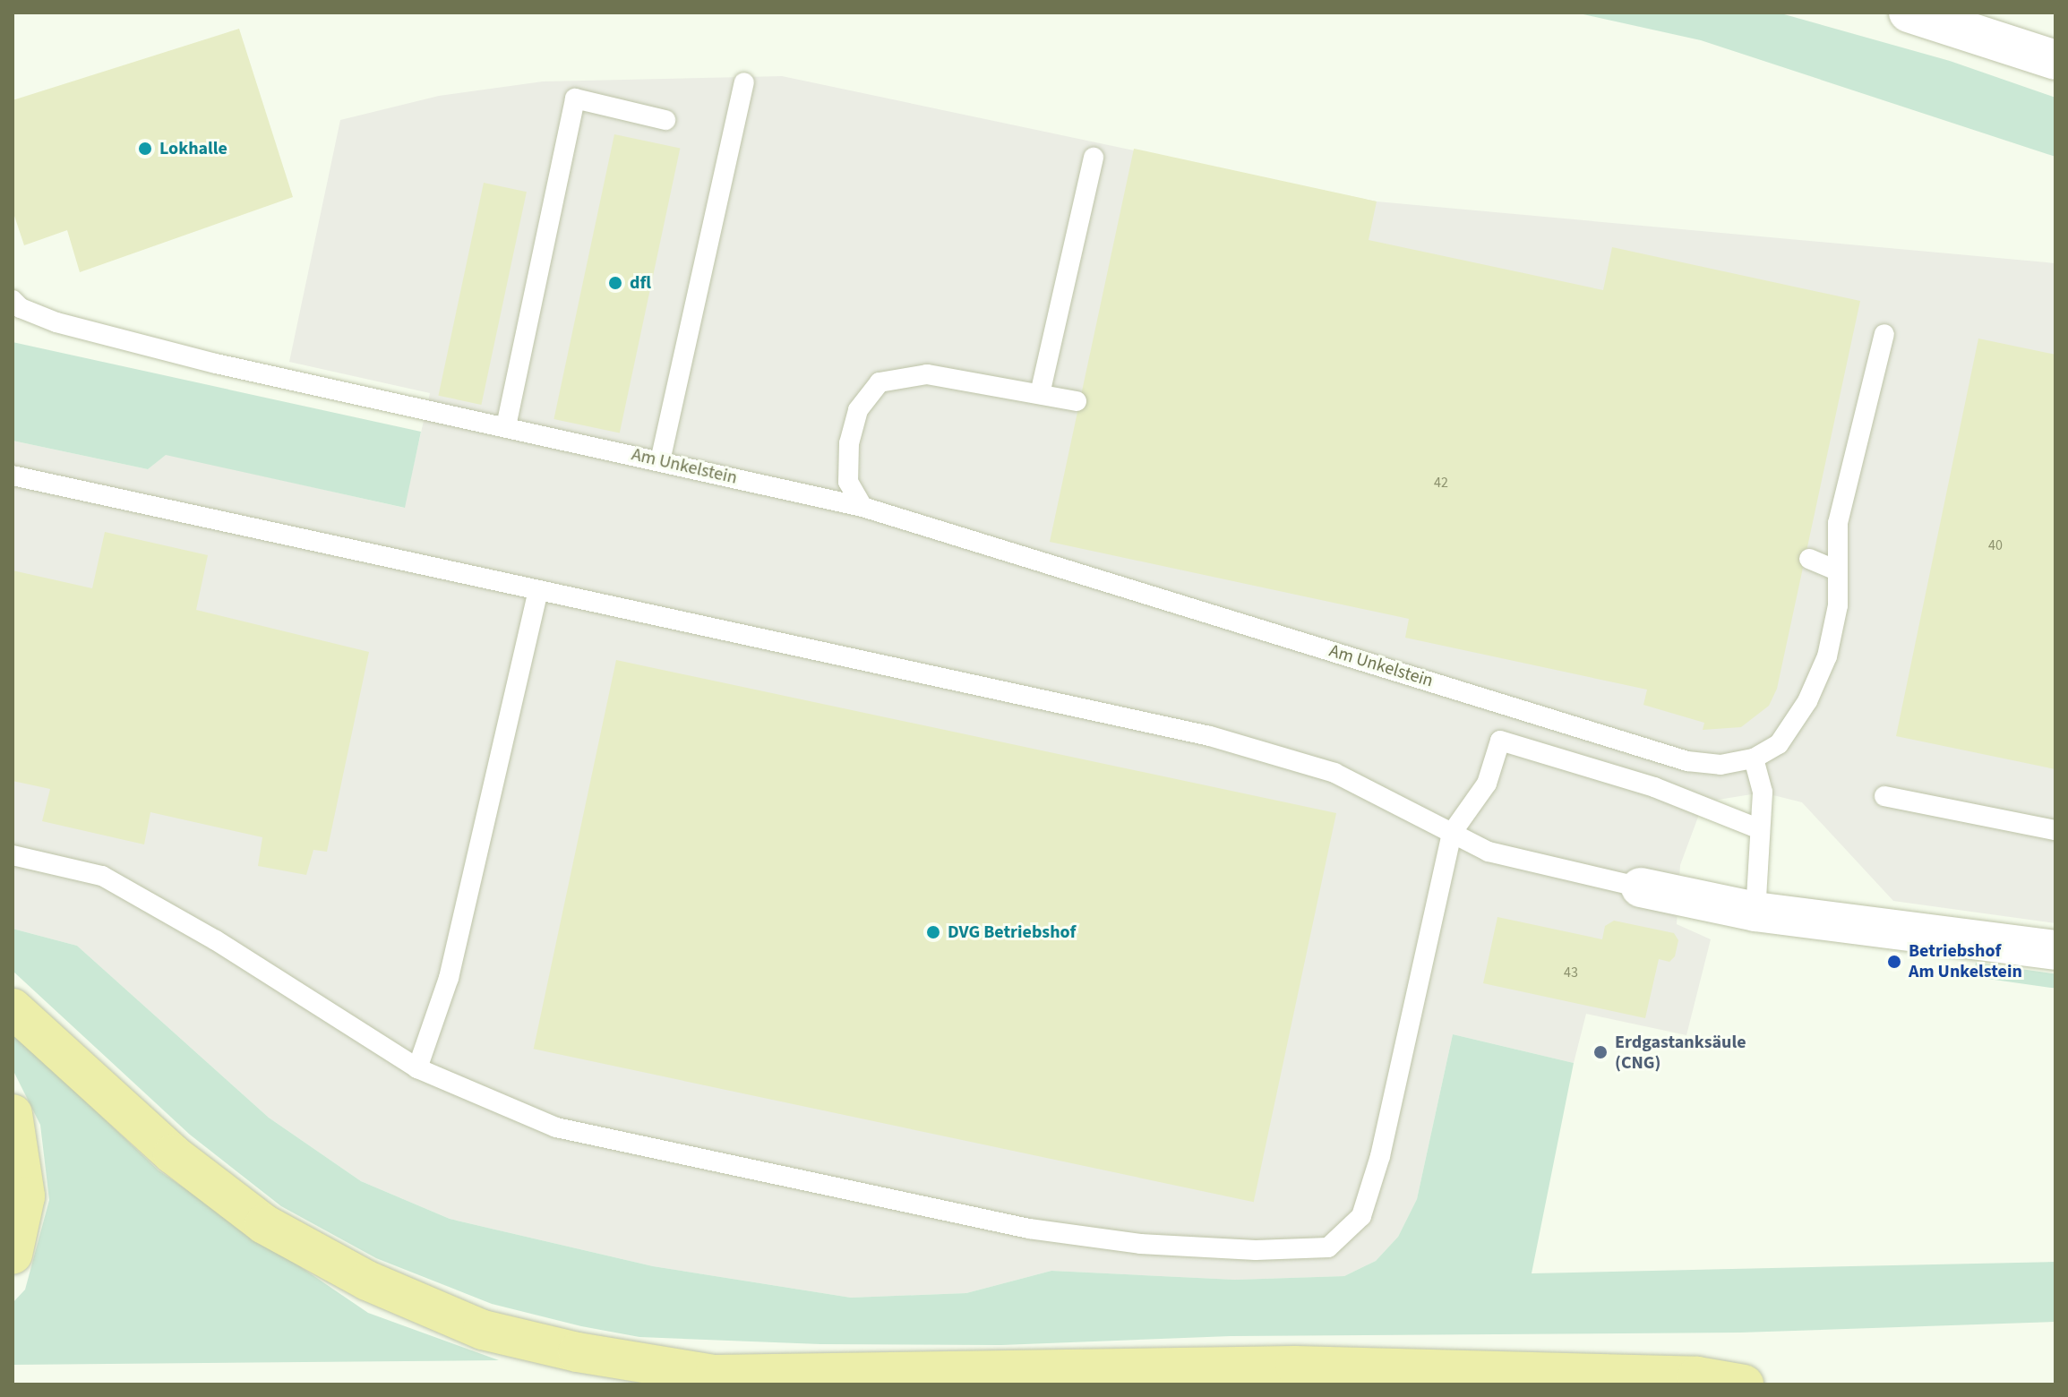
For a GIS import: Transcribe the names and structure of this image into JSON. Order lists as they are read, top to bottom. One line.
{"streets":{"lane":["Am Unkelstein"]},"places":["Lokhalle","dfl","DVG Betriebshof","Betriebshof Am Unkelstein","Erdgastanksäule (CNG)"],"house_numbers":["42","40","43"]}
